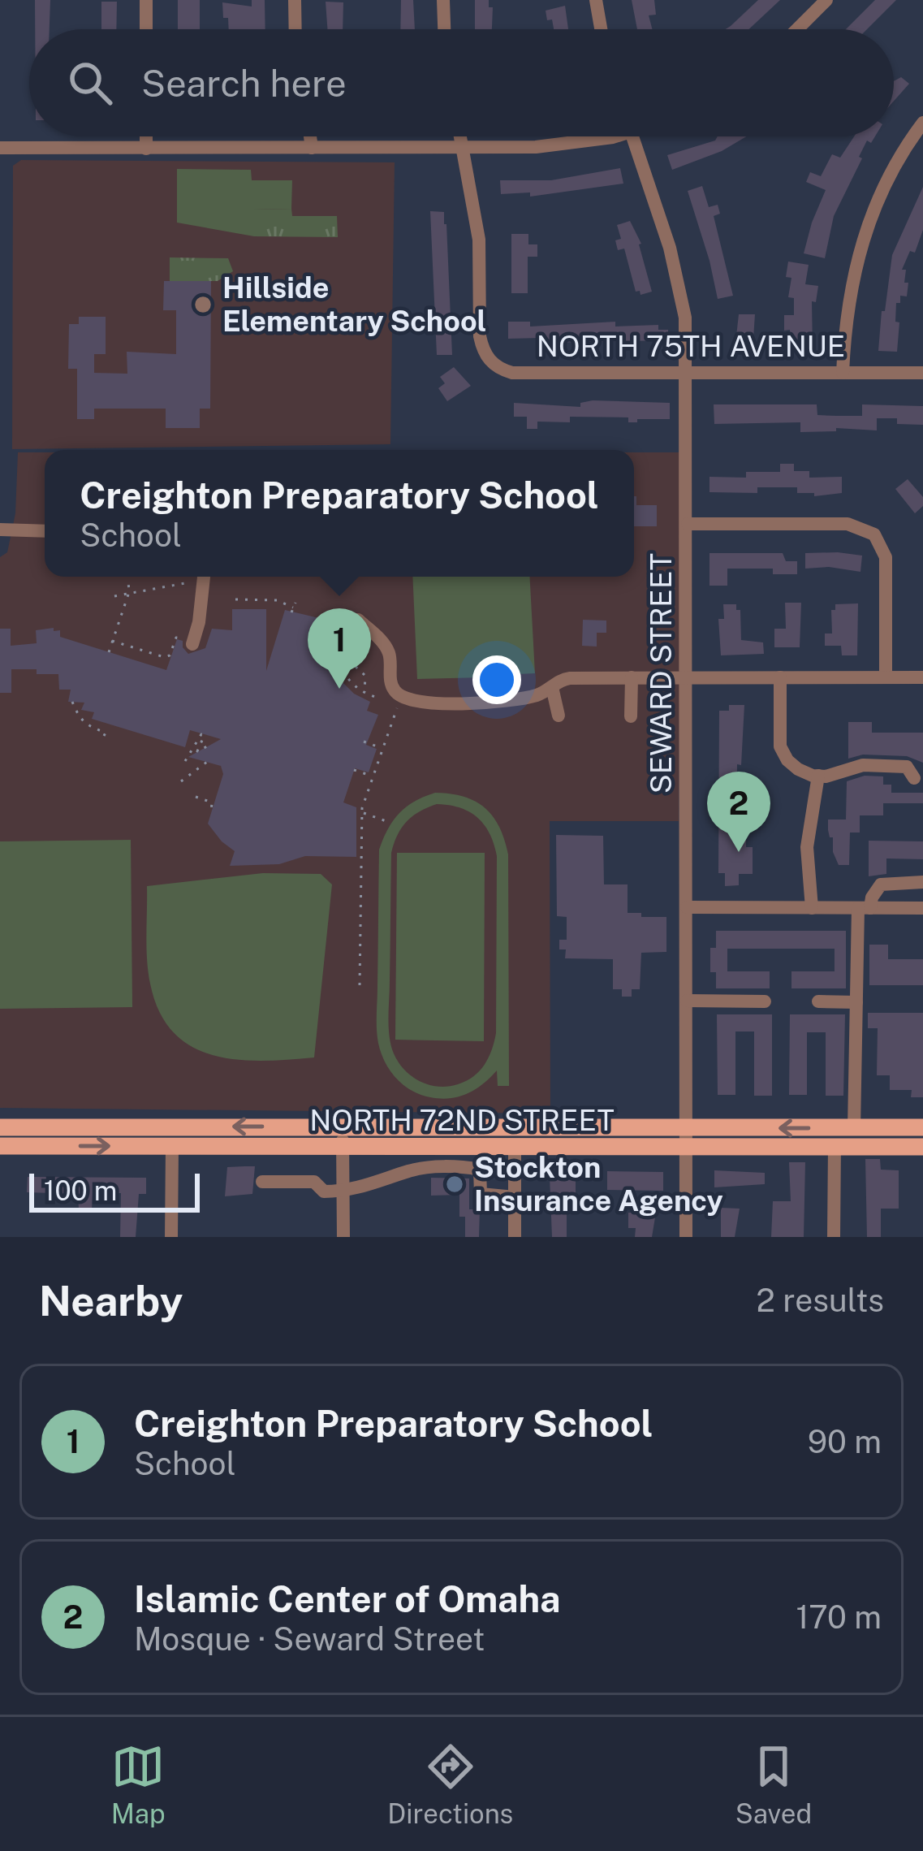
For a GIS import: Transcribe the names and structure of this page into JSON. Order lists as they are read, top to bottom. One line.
{"streets":{"main road":["NORTH 72ND STREET"],"street":["NORTH 75TH AVENUE","SEWARD STREET"]},"crossings":[["NORTH 75TH AVENUE","SEWARD STREET"],["SEWARD STREET","NORTH 72ND STREET"]],"places":["Hillside Elementary School","Stockton Insurance Agency"],"scale_bar":"100 m","page":{"search":"Search here","popup":["Creighton Preparatory School","School"],"pins":["1","2"],"scale":"100 m","heading":["Nearby","2 results"],"list":[{"mark":"1","name":"Creighton Preparatory School","note":"School","value":"90 m"},{"mark":"2","name":"Islamic Center of Omaha","note":"Mosque · Seward Street","value":"170 m"}],"nav":["Map","Directions","Saved"]}}
